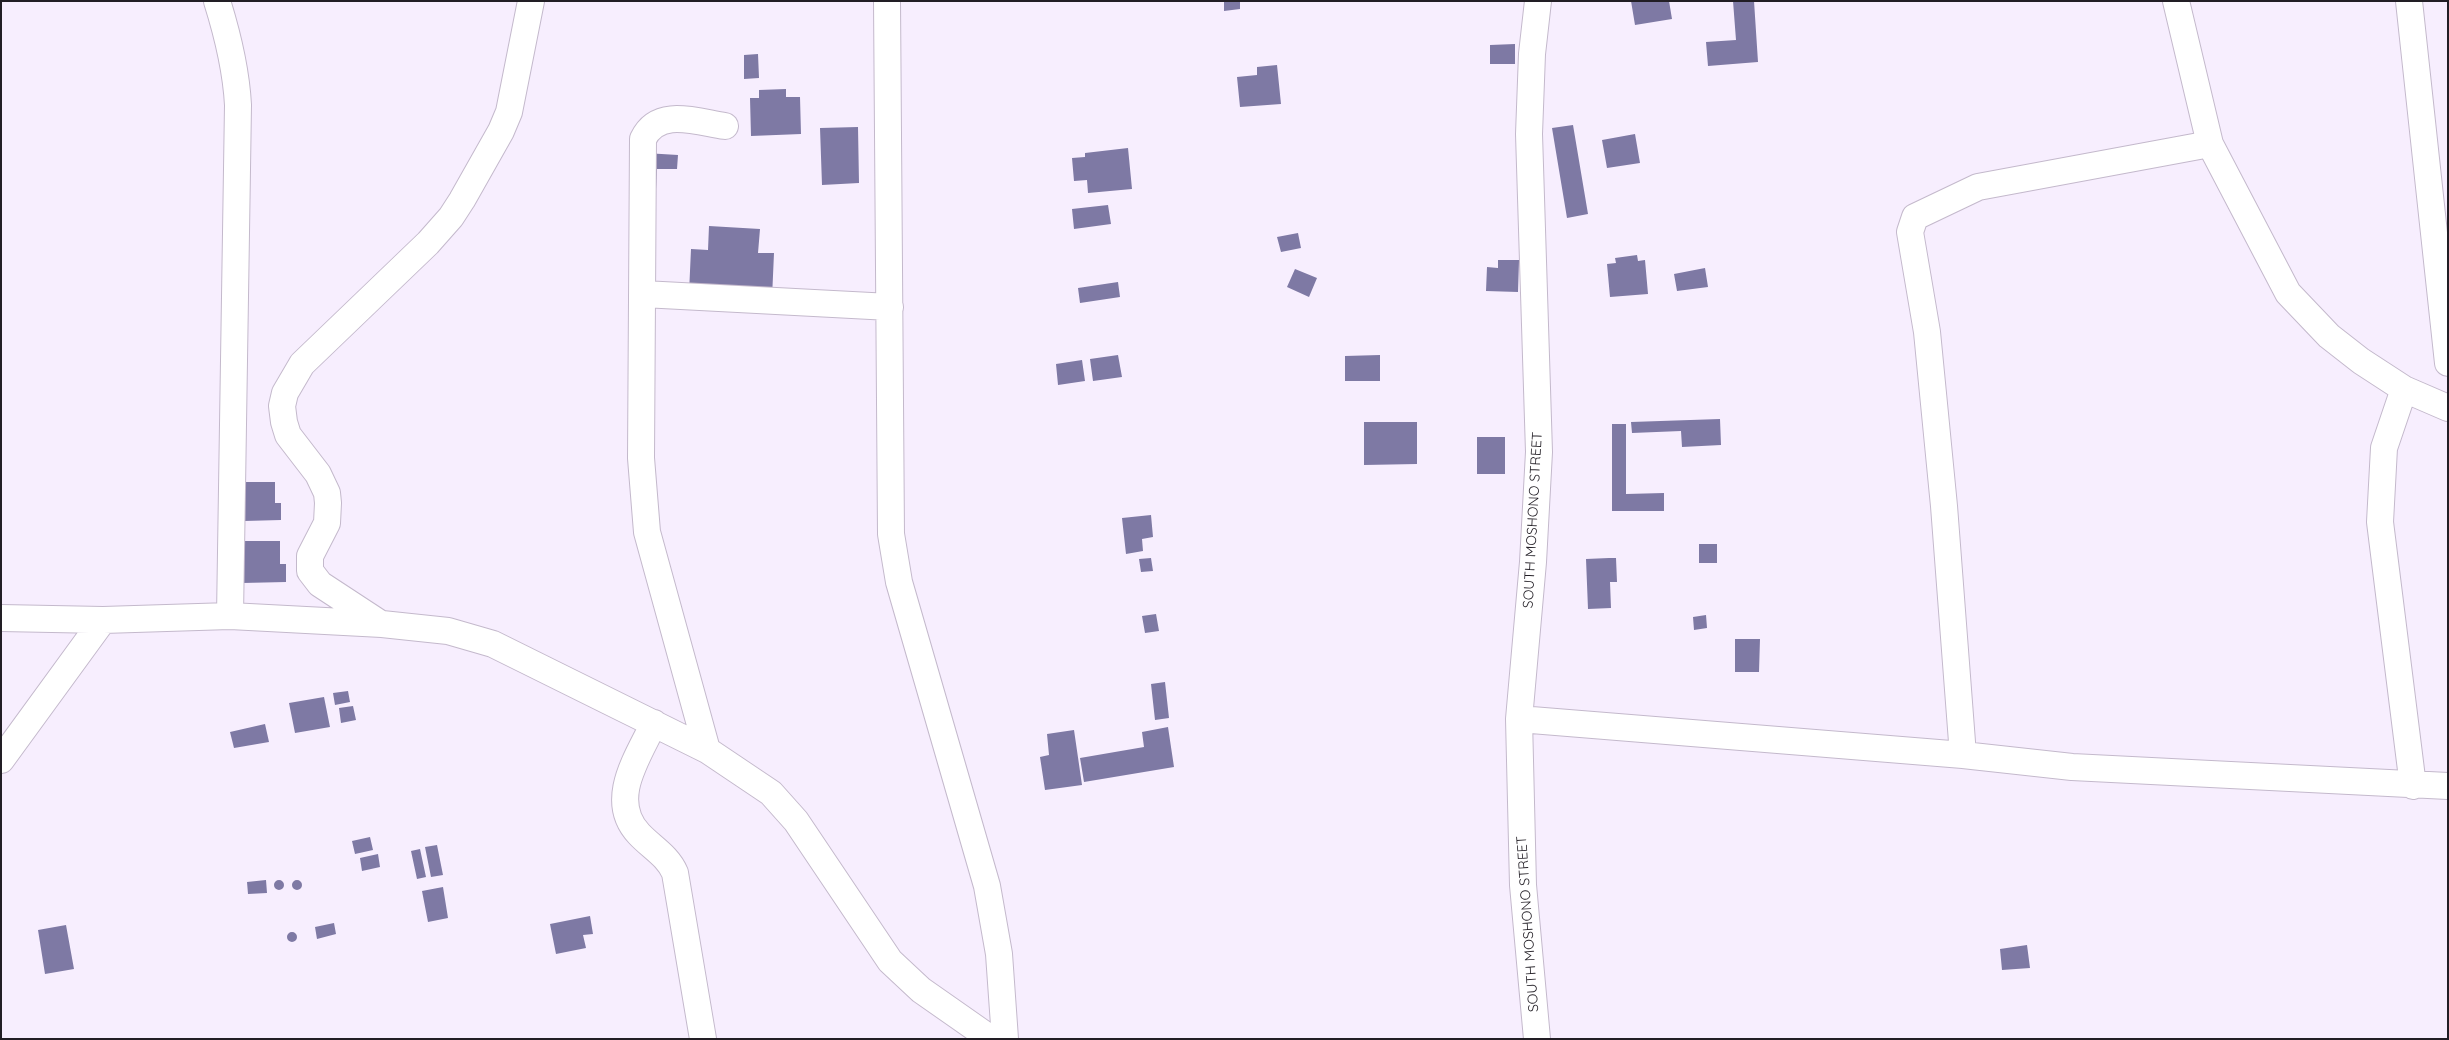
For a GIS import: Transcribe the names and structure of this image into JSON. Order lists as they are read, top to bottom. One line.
{"streets":{"street":["SOUTH MOSHONO STREET"]}}
